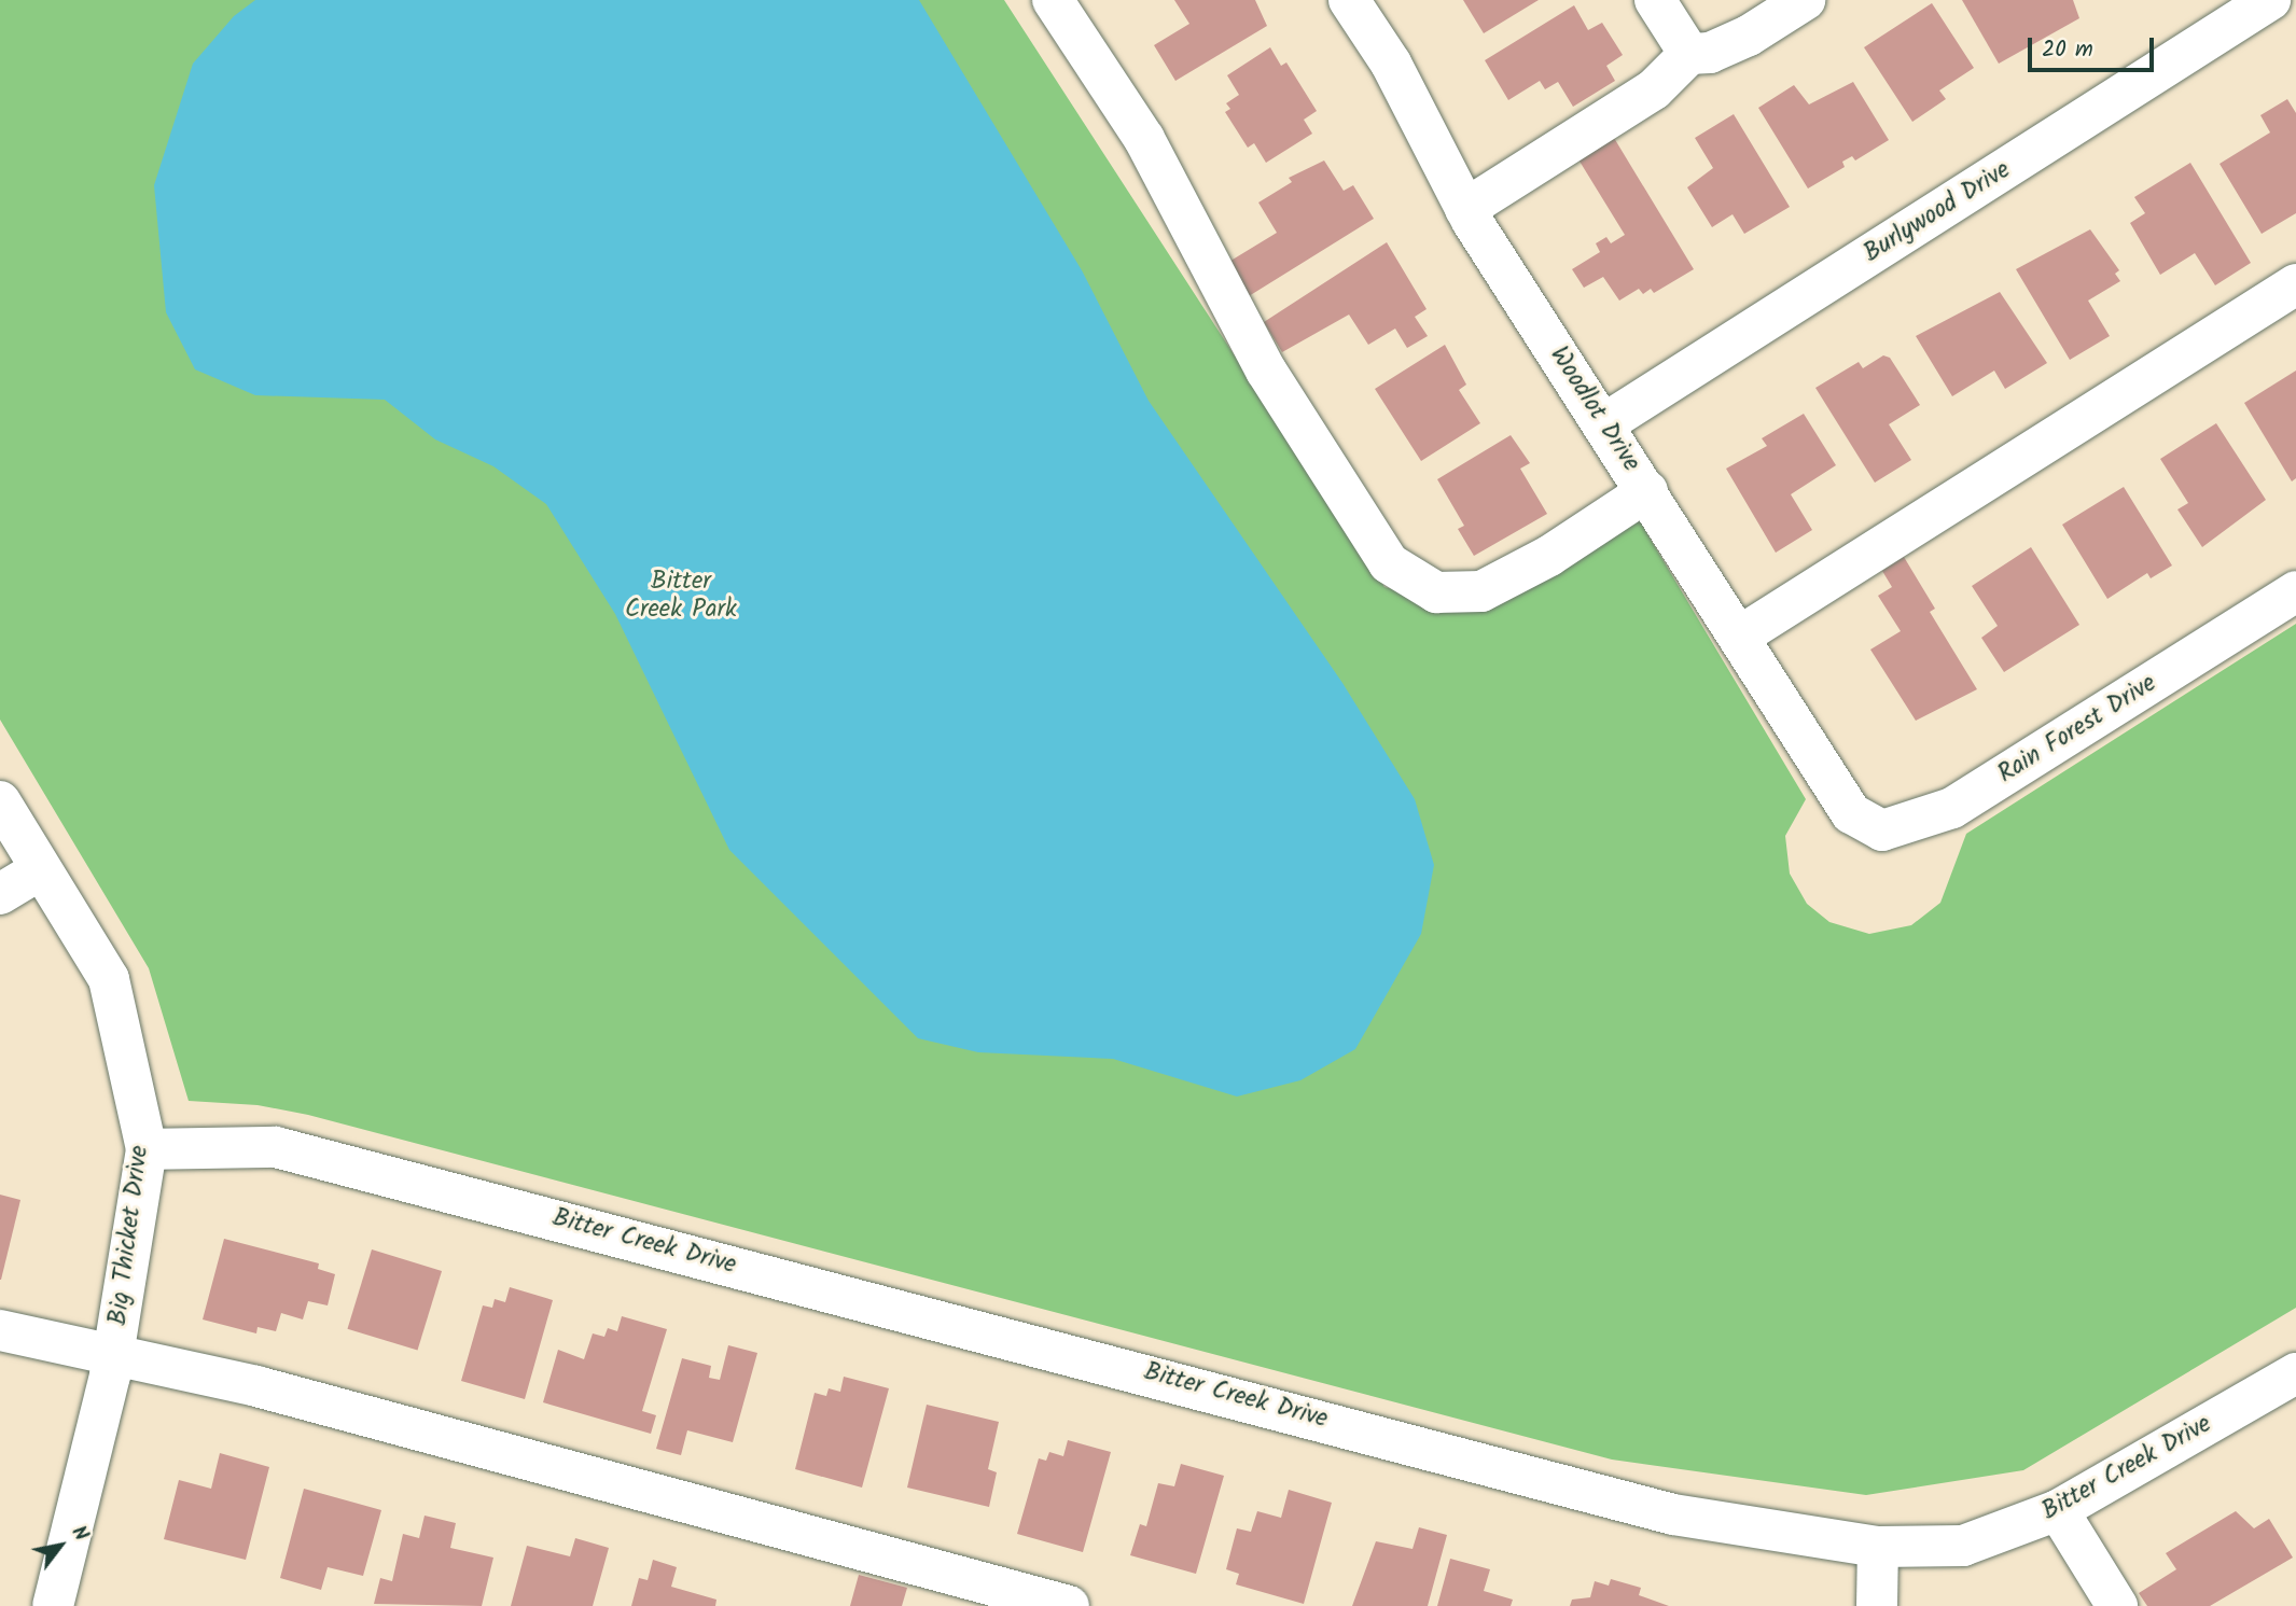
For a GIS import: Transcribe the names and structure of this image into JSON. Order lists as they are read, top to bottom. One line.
{"streets":{"street":["Burlywood Drive","Woodlot Drive","Rain Forest Drive","Big Thicket Drive","Bitter Creek Drive"]},"crossings":[["Burlywood Drive","Woodlot Drive"],["Woodlot Drive","Rain Forest Drive"],["Big Thicket Drive","Bitter Creek Drive"]],"parks":["Bitter Creek Park"],"scale_bar":"20 m","north":"top right"}
